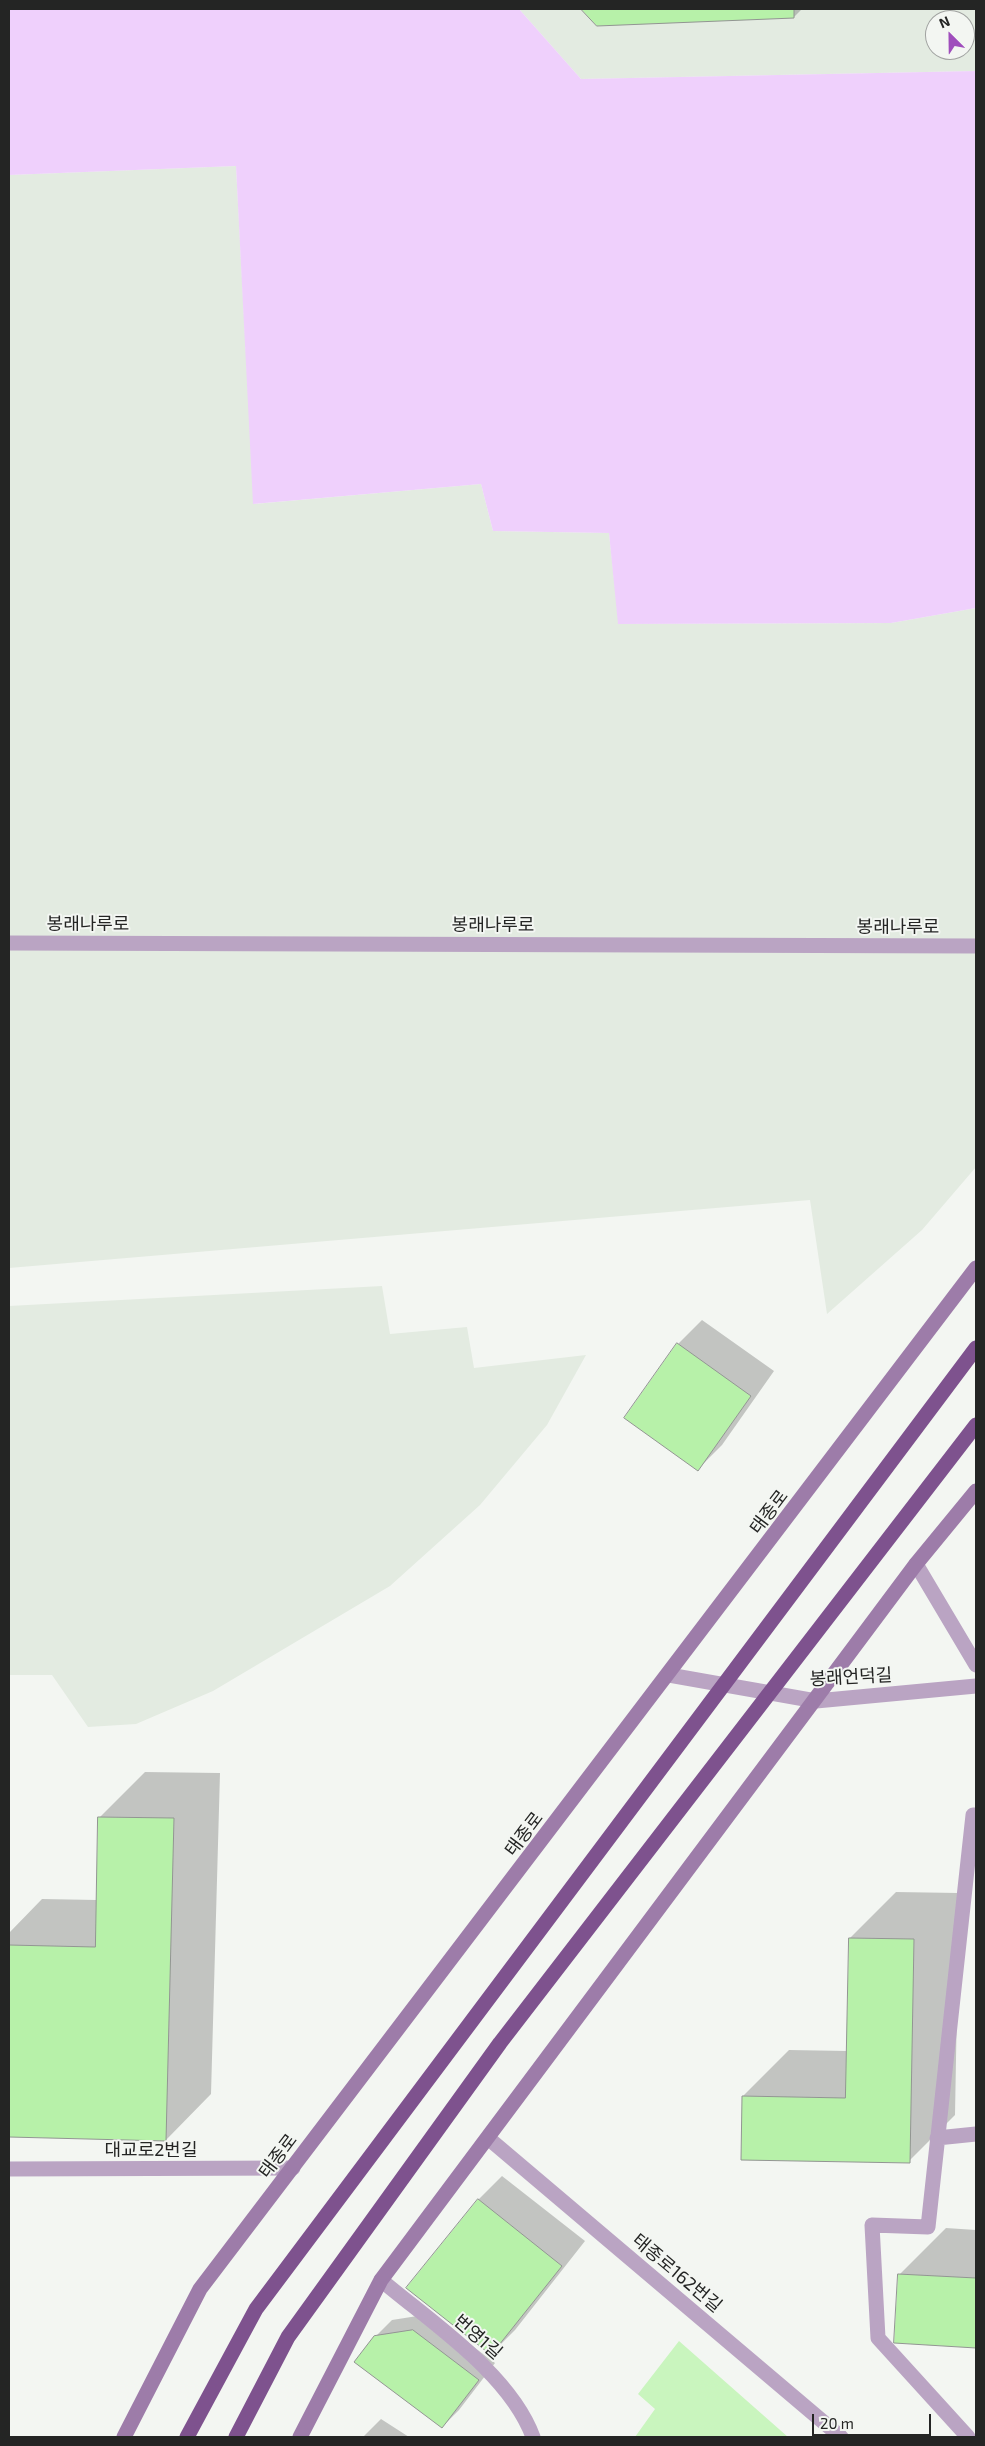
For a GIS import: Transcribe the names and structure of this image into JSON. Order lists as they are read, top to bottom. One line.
{"streets":{"main road":["태종로"],"street":["봉래나루로","봉래언덕길","대교로2번길","태종로162번길","번영1길"]},"crossings":[["태종로","봉래언덕길"],["태종로","대교로2번길"]],"scale_bar":"20 m","north":"top left"}
